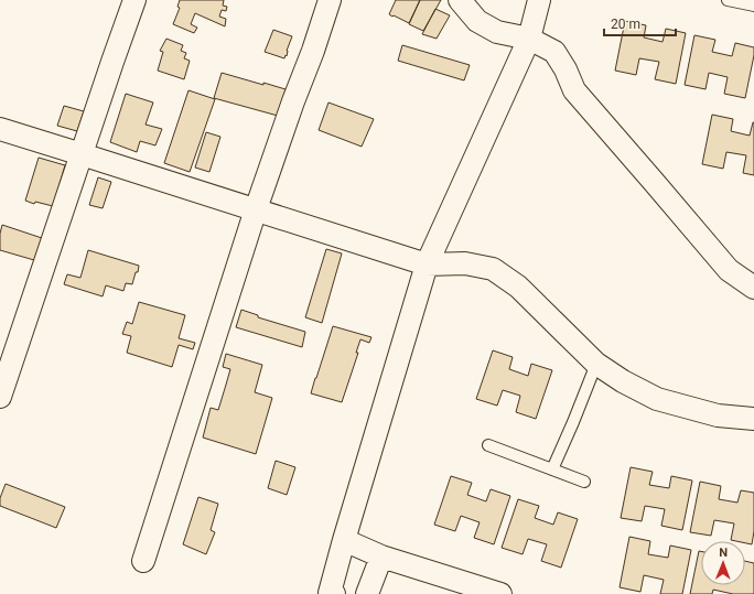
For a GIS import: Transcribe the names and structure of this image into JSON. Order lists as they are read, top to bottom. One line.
{"scale_bar":"20 m","north":"top"}
